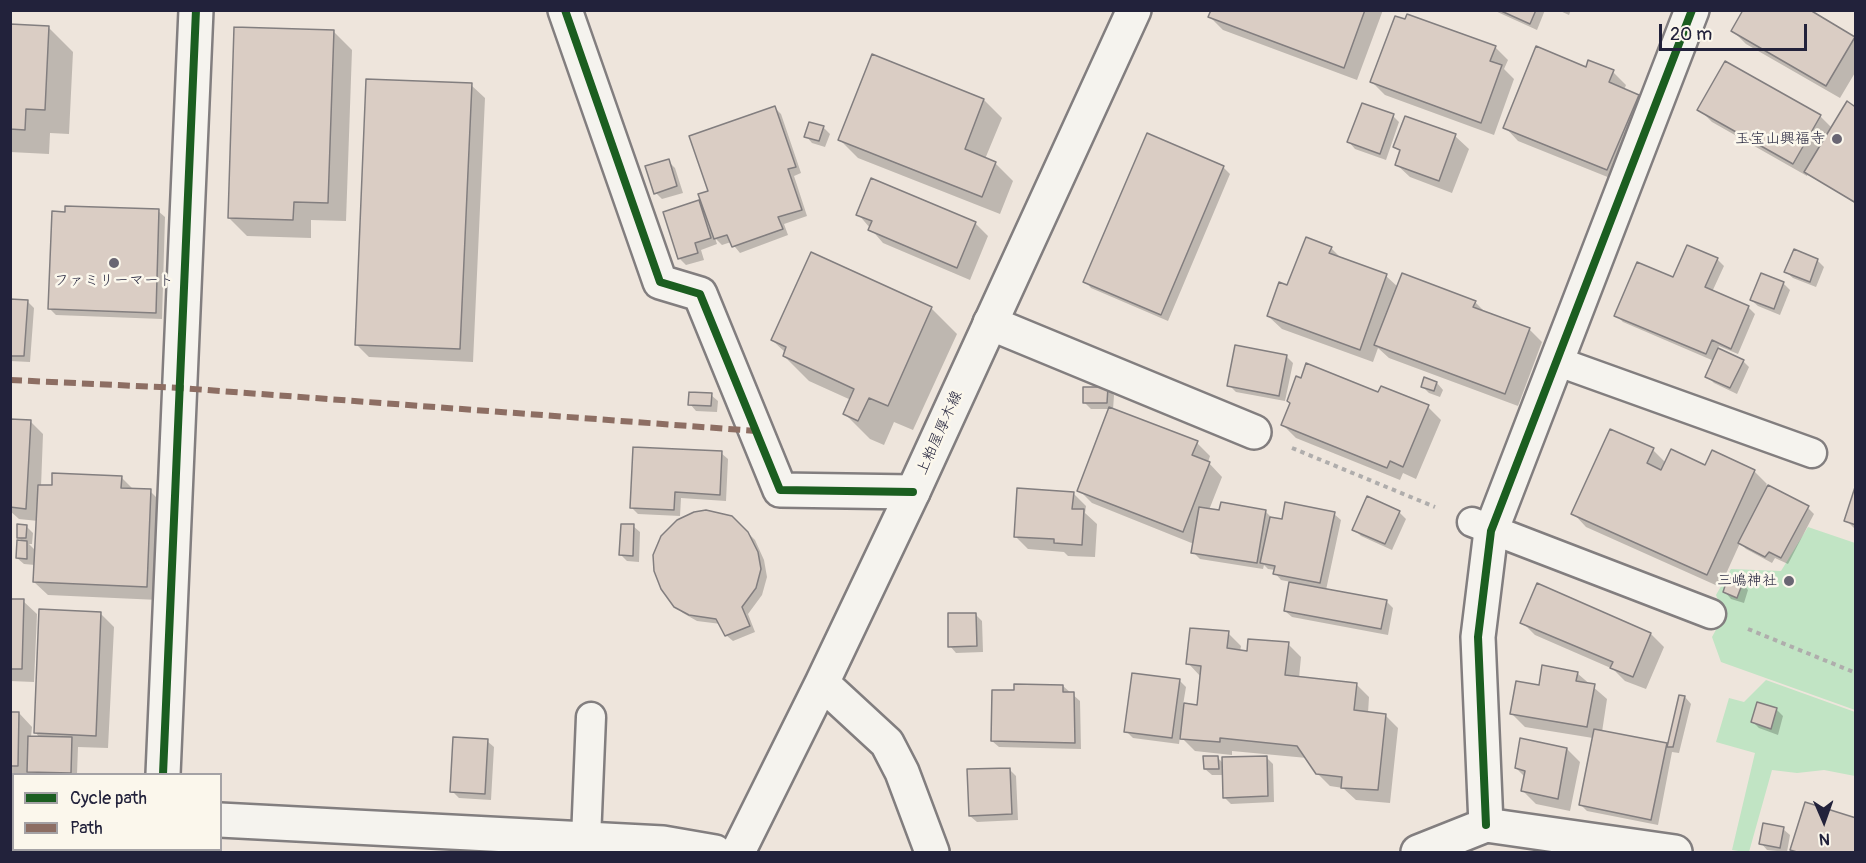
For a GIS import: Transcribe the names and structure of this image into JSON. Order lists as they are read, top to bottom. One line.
{"streets":{"street":["上粕屋厚木線"]},"places":["玉宝山興福寺","ファミリーマート","三嶋神社"],"legend":["Cycle path","Path"],"scale_bar":"20 m","north":"bottom"}
